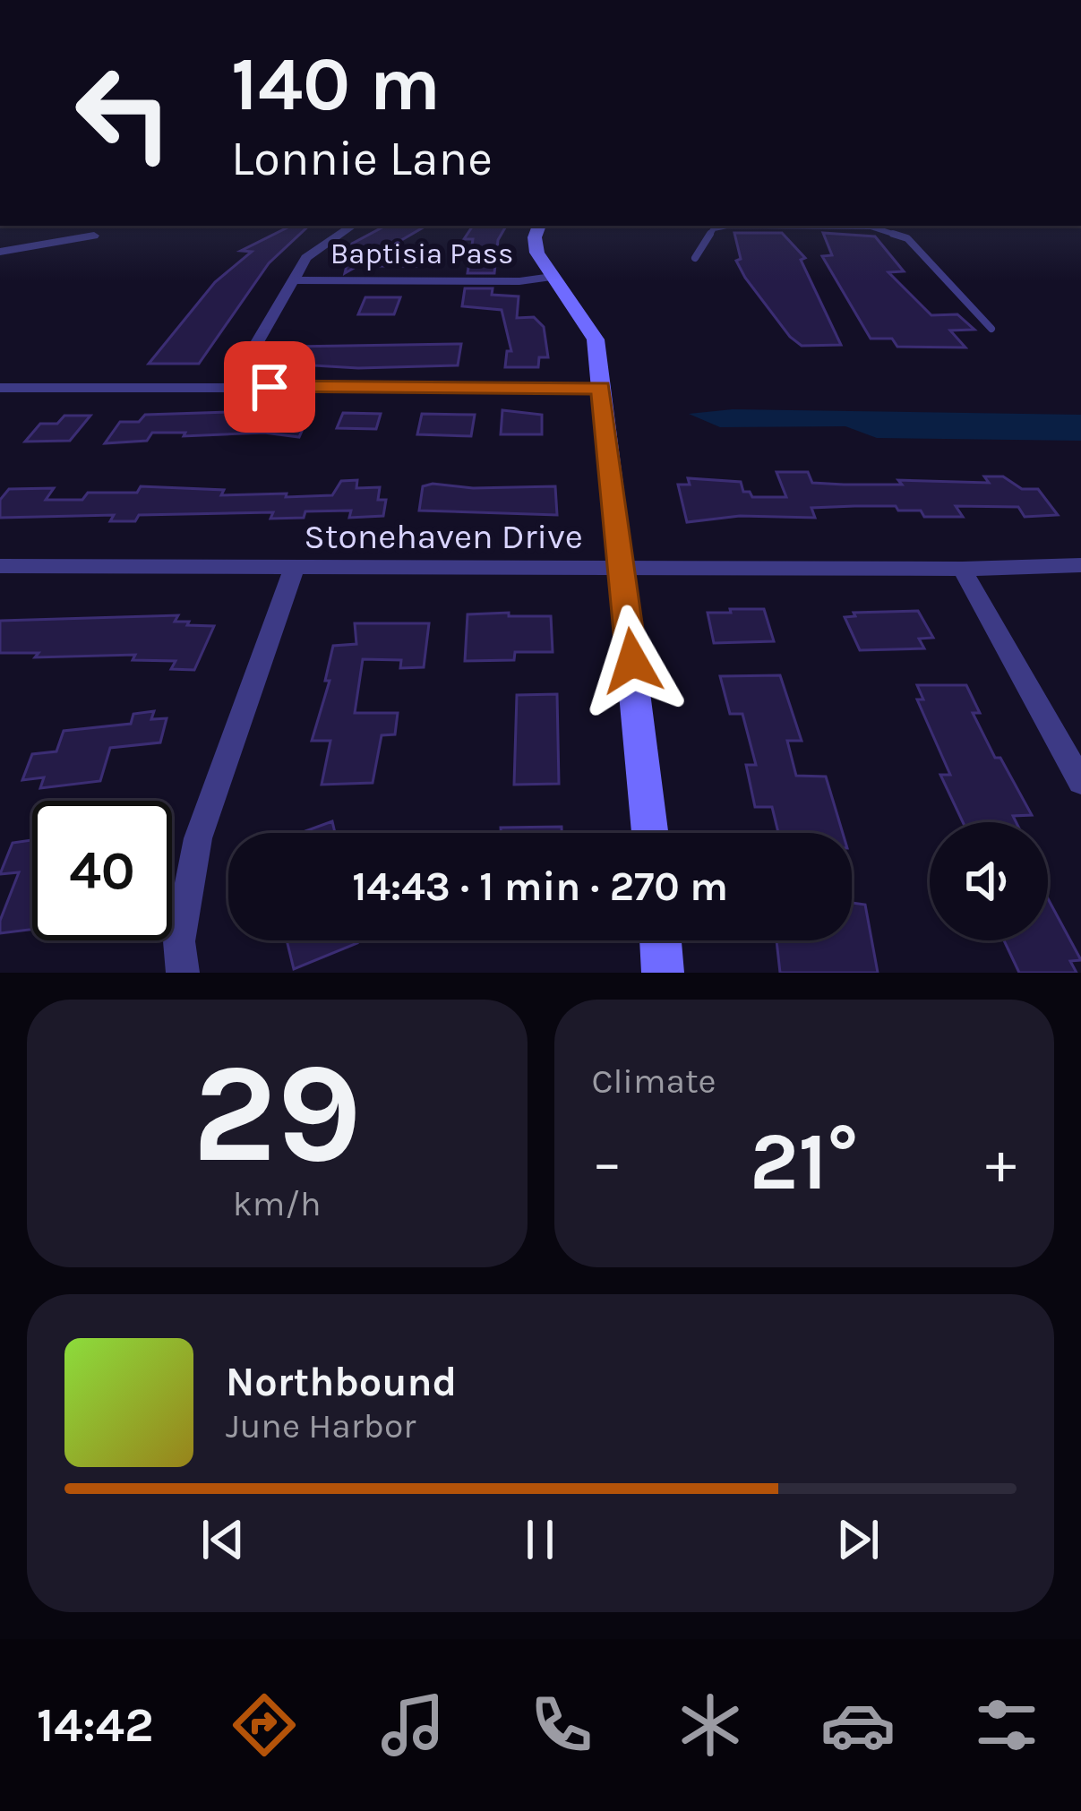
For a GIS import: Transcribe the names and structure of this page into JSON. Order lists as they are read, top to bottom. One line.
{"streets":{"street":["Baptisia Pass","Stonehaven Drive"]},"page":{"turn":["140 m","Lonnie Lane"],"limit":"40","trip":"14:43 · 1 min · 270 m","tile":[["29","km/h"],"Climate"],"heat":["−","21°","+"],"song":["Northbound","June Harbor"],"tabs":"14:42"}}
